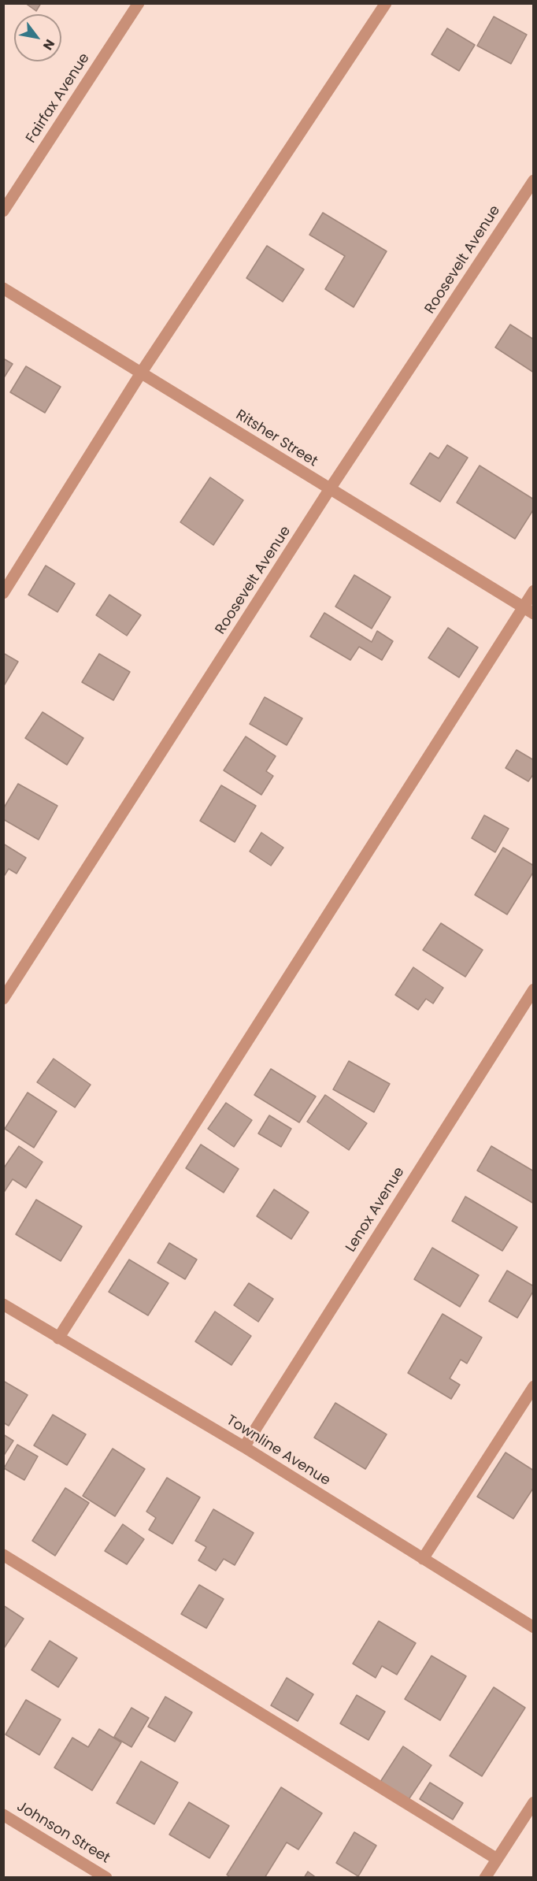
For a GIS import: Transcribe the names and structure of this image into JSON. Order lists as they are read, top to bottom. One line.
{"streets":{"street":["Fairfax Avenue","Roosevelt Avenue","Ritsher Street","Lenox Avenue","Townline Avenue","Johnson Street"]},"crossings":[["Roosevelt Avenue","Ritsher Street"],["Lenox Avenue","Townline Avenue"]],"north":"bottom right"}
